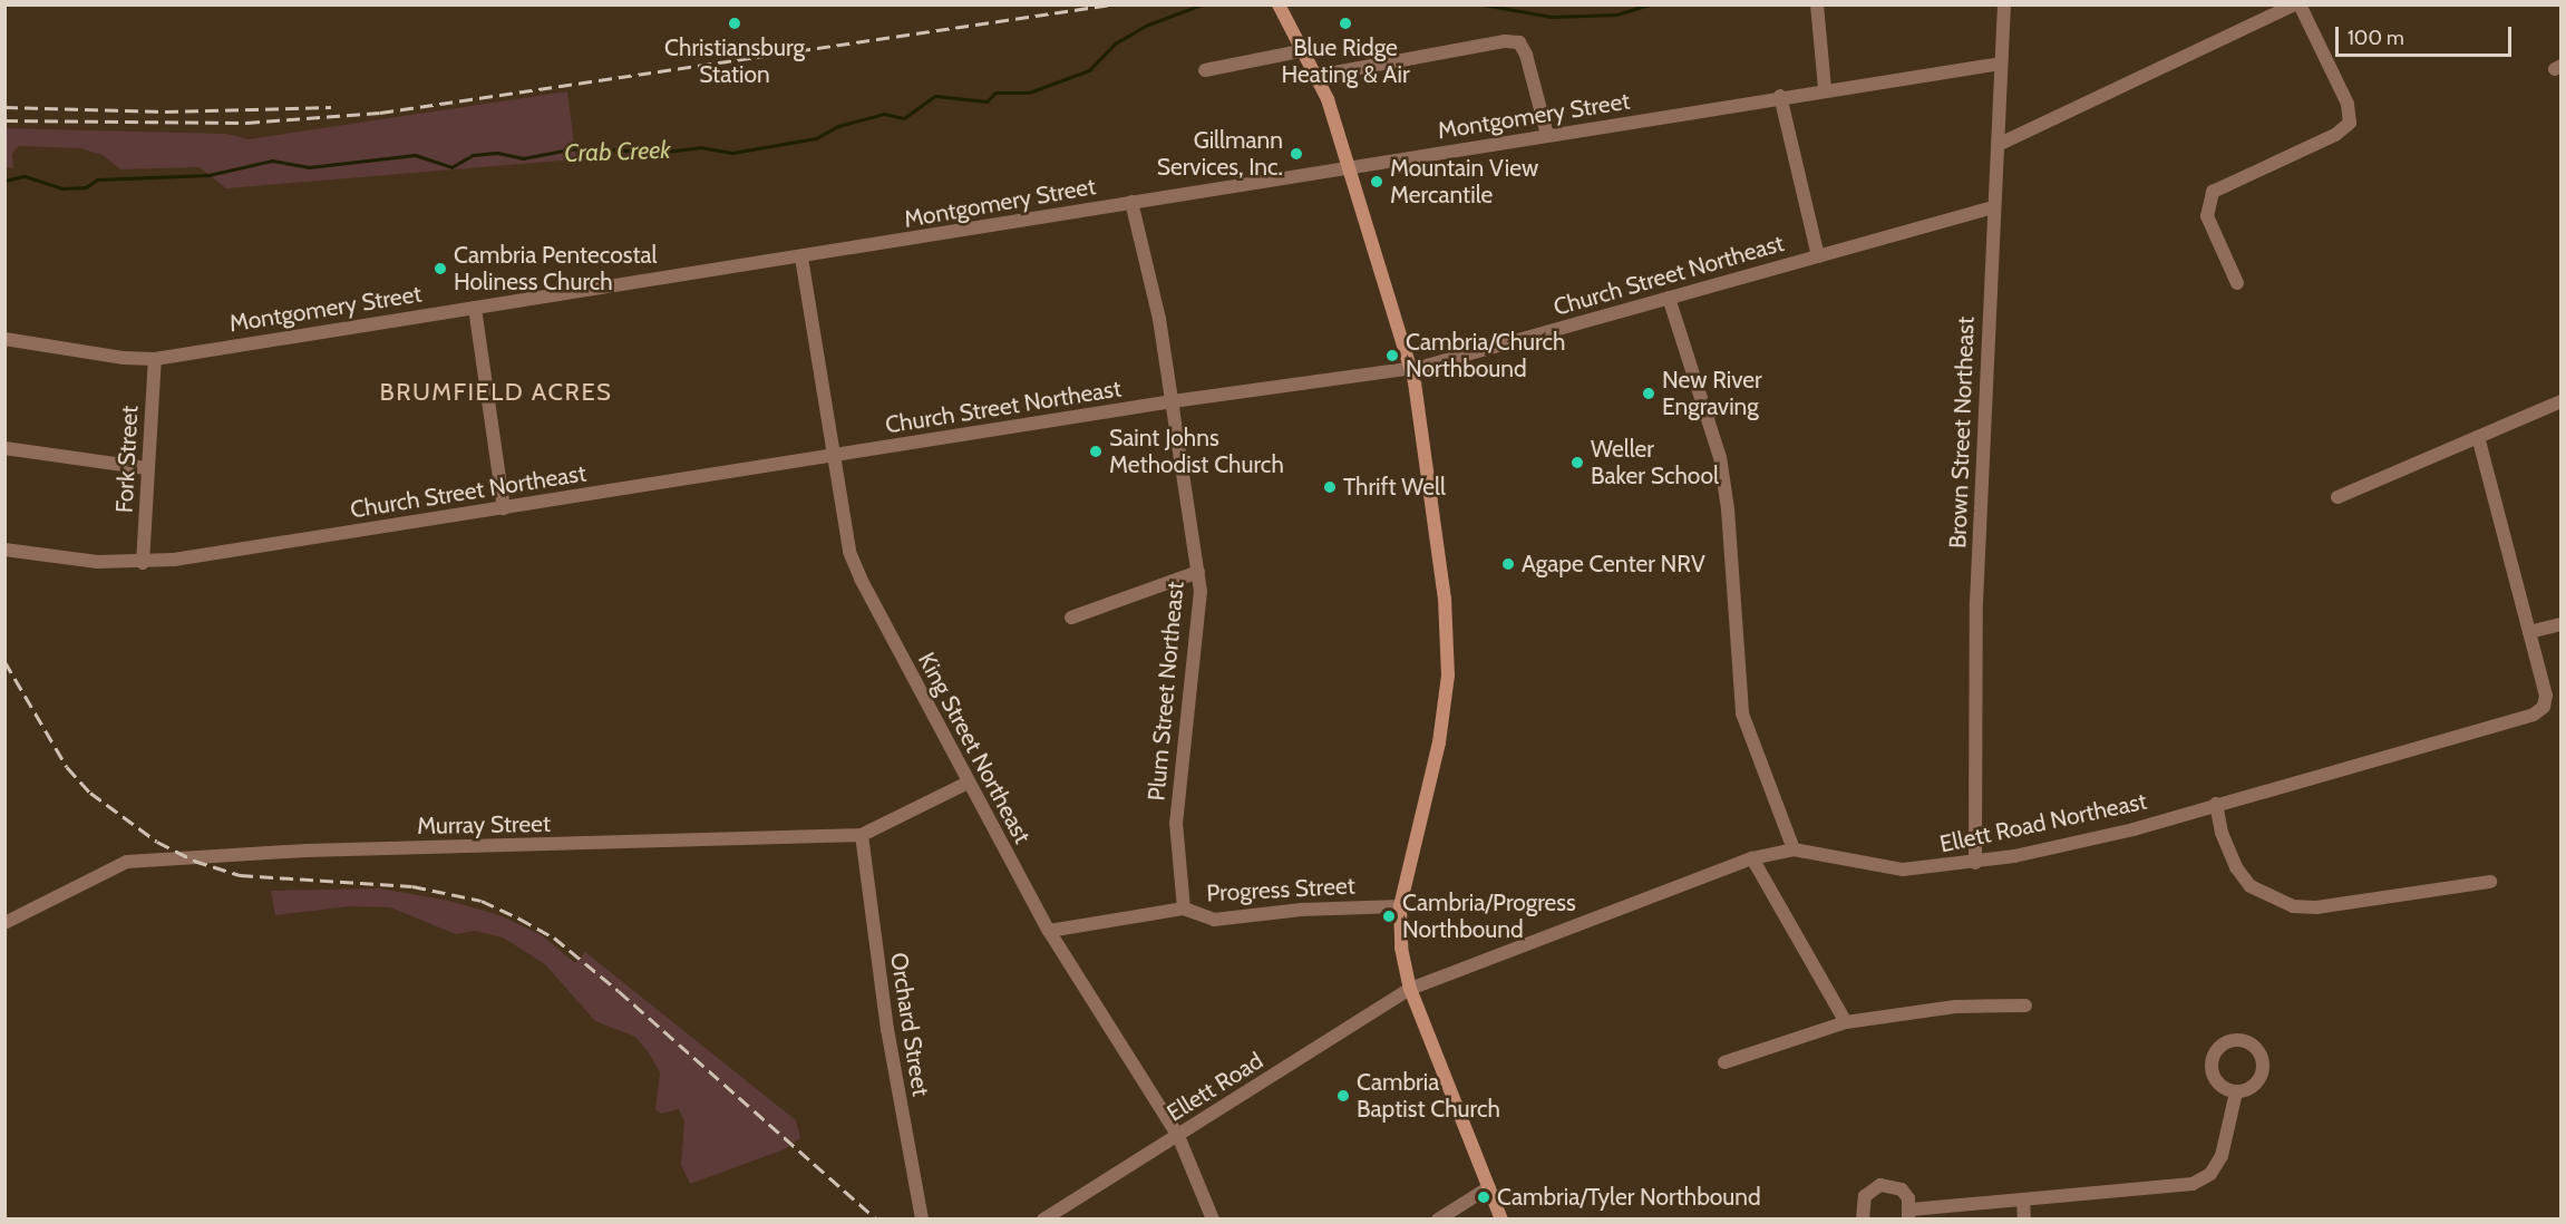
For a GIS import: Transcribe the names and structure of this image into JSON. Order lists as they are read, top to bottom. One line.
{"streets":{"street":["Montgomery Street","Church Street Northeast","Brown Street Northeast","Fork Street","Plum Street Northeast","King Street Northeast","Ellett Road Northeast","Murray Street","Progress Street","Orchard Street","Ellett Road"]},"crossings":[["Montgomery Street","Brown Street Northeast"],["Montgomery Street","Fork Street"],["Montgomery Street","Plum Street Northeast"],["Montgomery Street","King Street Northeast"],["Church Street Northeast","Brown Street Northeast"],["Church Street Northeast","Fork Street"],["Church Street Northeast","Plum Street Northeast"],["Church Street Northeast","King Street Northeast"],["Brown Street Northeast","Ellett Road Northeast"],["Plum Street Northeast","Progress Street"],["King Street Northeast","Murray Street"],["King Street Northeast","Progress Street"],["King Street Northeast","Ellett Road"],["Ellett Road Northeast","Ellett Road"],["Murray Street","Orchard Street"]],"districts":["BRUMFIELD ACRES"],"water":["Crab Creek"],"places":["Christiansburg Station","Blue Ridge Heating & Air","Gillmann Services, Inc.","Mountain View Mercantile","Cambria Pentecostal Holiness Church","Cambria/Church Northbound","New River Engraving","Saint Johns Methodist Church","Weller Baker School","Thrift Well","Agape Center NRV","Cambria/Progress Northbound","Cambria Baptist Church","Cambria/Tyler Northbound"],"scale_bar":"100 m"}
